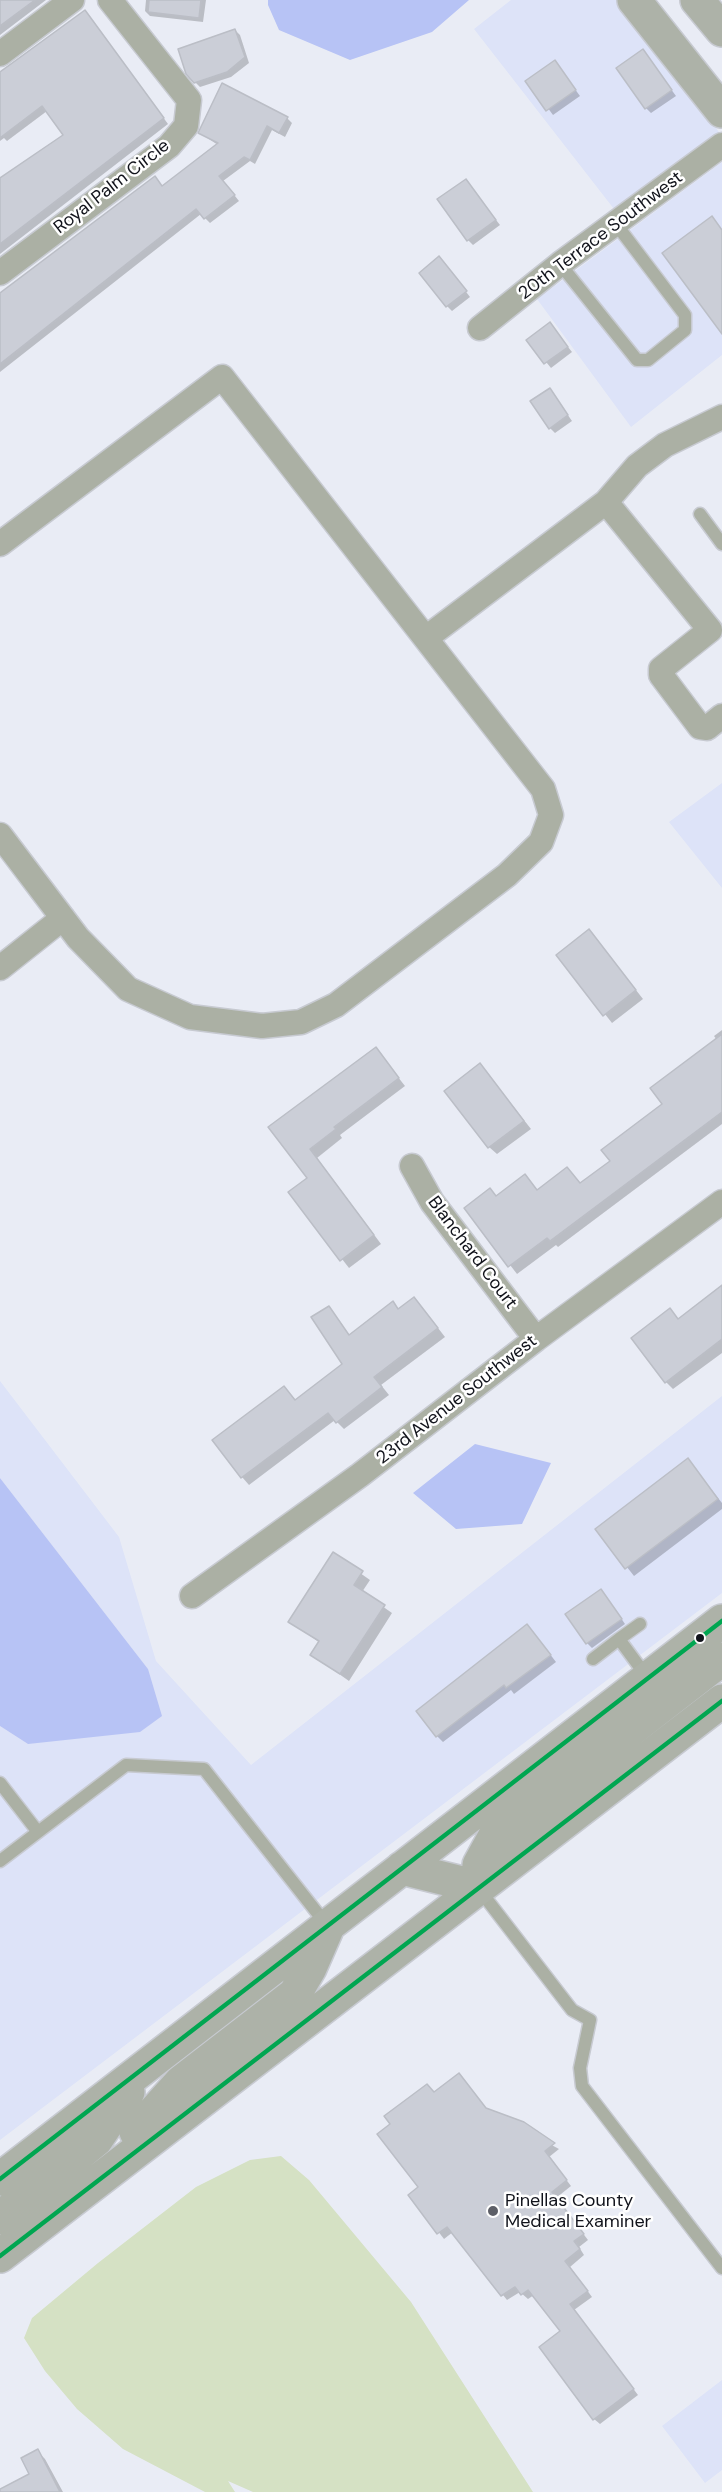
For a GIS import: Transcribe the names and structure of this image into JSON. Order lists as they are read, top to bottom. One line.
{"streets":{"street":["Royal Palm Circle","20th Terrace Southwest","Blanchard Court","23rd Avenue Southwest"]},"crossings":[["Blanchard Court","23rd Avenue Southwest"]],"places":["Pinellas County Medical Examiner"]}
